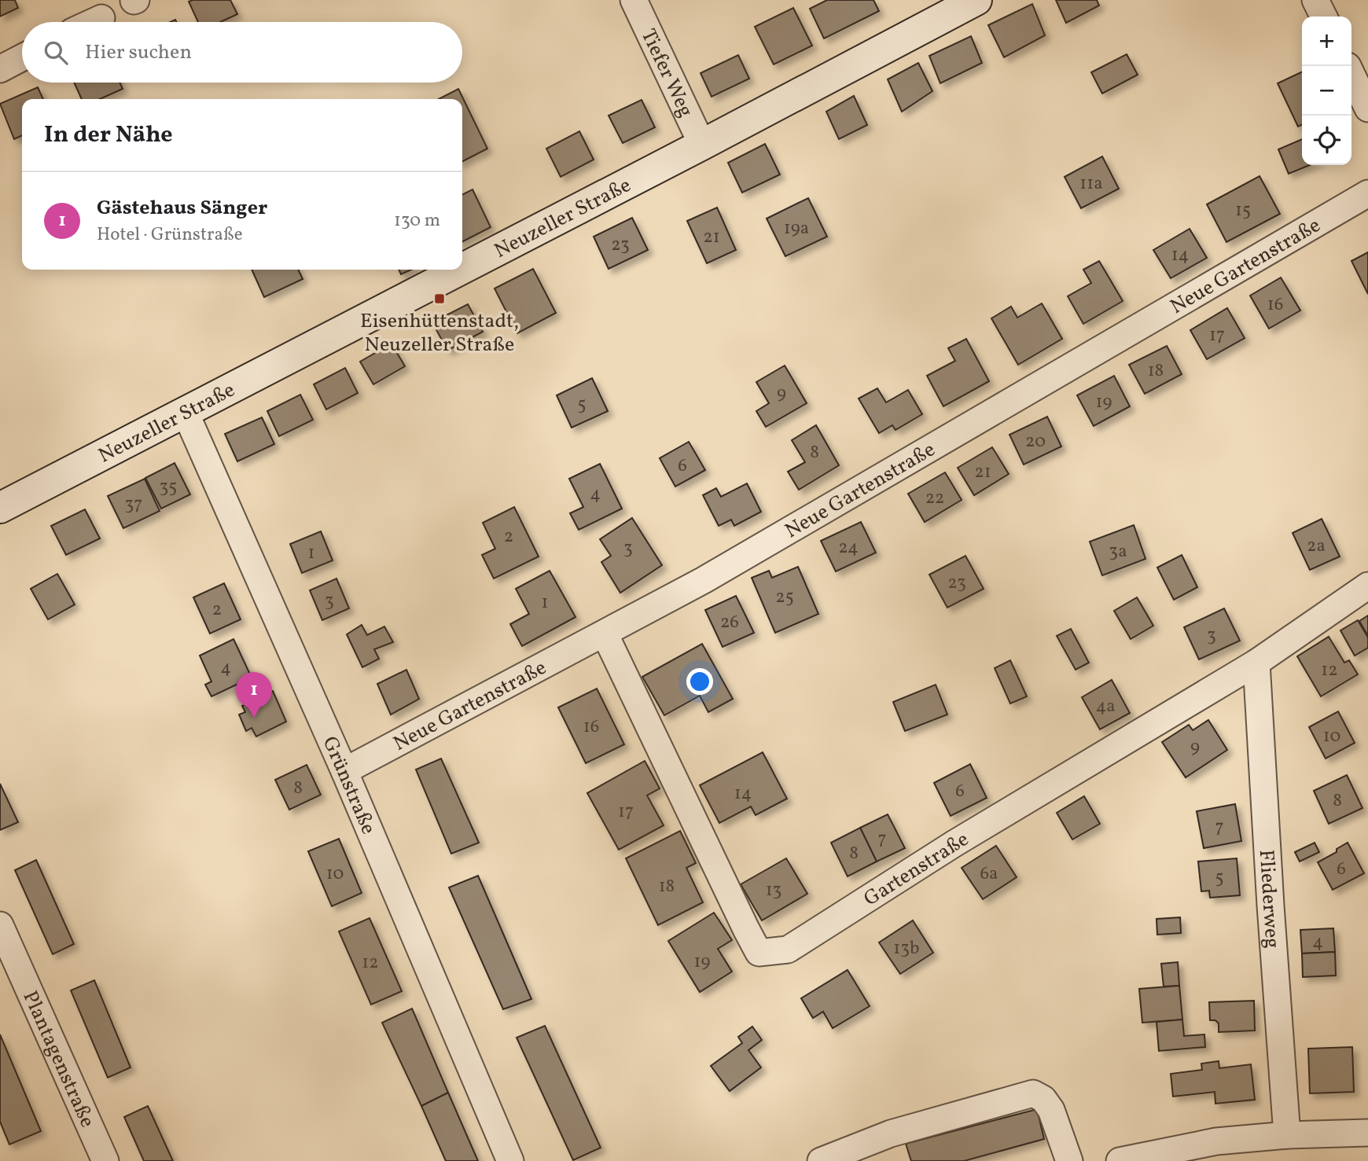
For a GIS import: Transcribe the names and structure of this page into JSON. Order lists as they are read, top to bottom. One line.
{"streets":{"main road":["Neuzeller Straße"],"street":["Tiefer Weg","Neue Gartenstraße","Grünstraße","Gartenstraße","Fliederweg","Plantagenstraße"]},"crossings":[["Tiefer Weg","Neuzeller Straße"],["Neuzeller Straße","Grünstraße"],["Neue Gartenstraße","Grünstraße"],["Neue Gartenstraße","Gartenstraße"],["Gartenstraße","Fliederweg"]],"places":{"transit":["Eisenhüttenstadt, Neuzeller Straße"]},"house_numbers":["11a","15","19a","21","23","14","16","17","18","9","19","5","20","8","6","21","35","4","22","37","2","2a","24","3","3a","1","23","25","3","1","2","26","3","4","12","4a","16","10","9","8","6","14","8","17","7","7","8","6","10","6a","5","18","13","4","13b","19","12"],"page":{"map_buttons":["+","−"],"search":"Hier suchen","heading":"In der Nähe","list":[{"mark":"1","name":"Gästehaus Sänger","note":"Hotel · Grünstraße","value":"130 m"}],"pins":"1"}}
